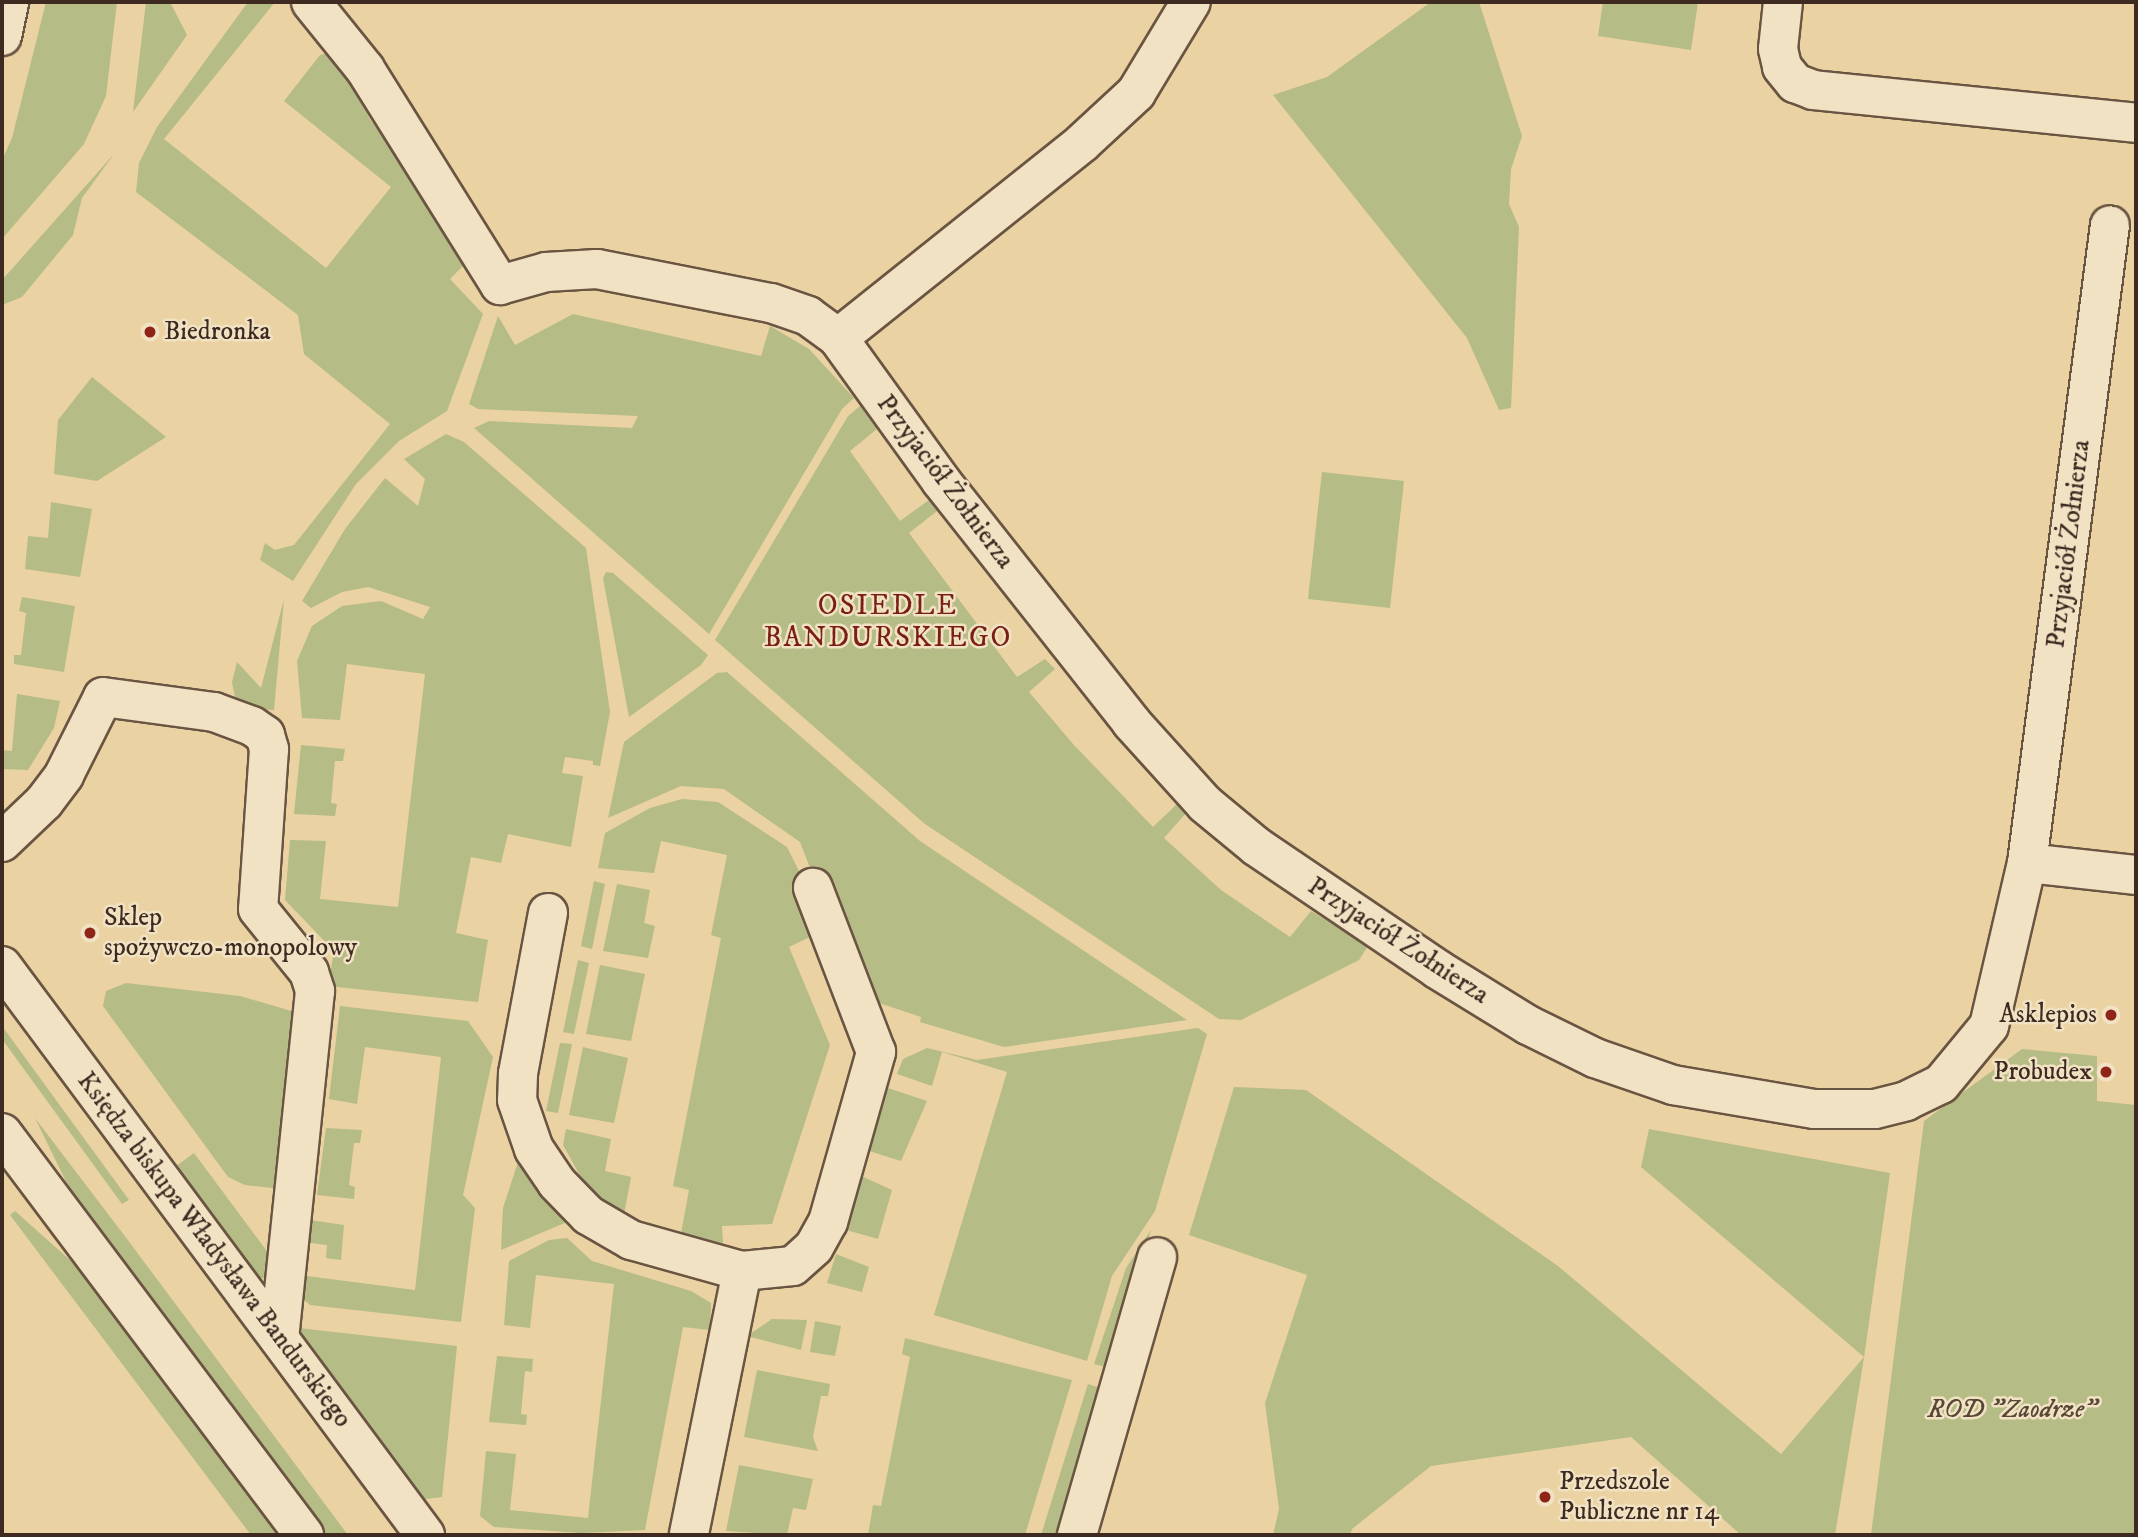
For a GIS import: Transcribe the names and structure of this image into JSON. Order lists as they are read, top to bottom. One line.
{"streets":{"street":["Przyjaciół Żołnierza","Księdza biskupa Władysława Bandurskiego"]},"districts":["OSIEDLE BANDURSKIEGO"],"parks":["ROD \"Zaodrze\""],"places":["Biedronka","Sklep spożywczo-monopolowy","Asklepios","Probudex","Przedszole Publiczne nr 14"]}
